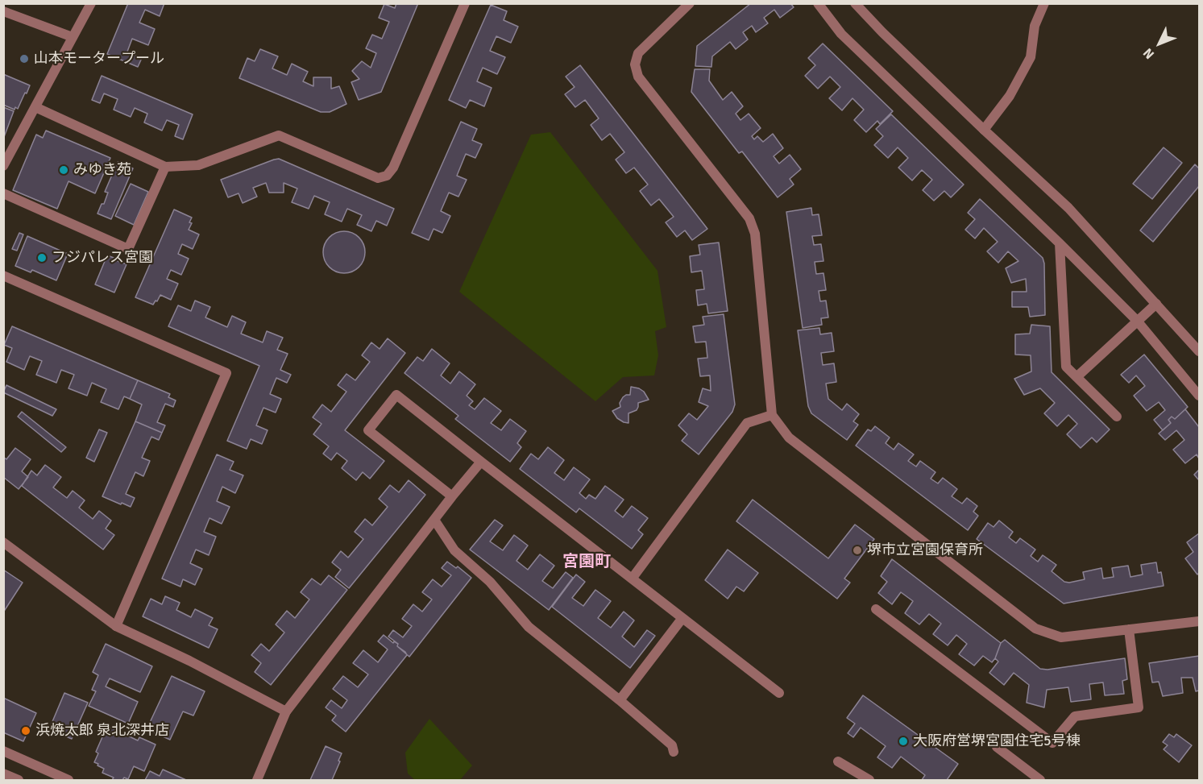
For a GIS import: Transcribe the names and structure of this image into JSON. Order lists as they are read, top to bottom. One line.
{"districts":["宮園町"],"places":["山本モータープール","みゆき苑","フジパレス宮園","堺市立宮園保育所","浜焼太郎 泉北深井店","大阪府営堺宮園住宅5号棟"],"north":"bottom left"}
